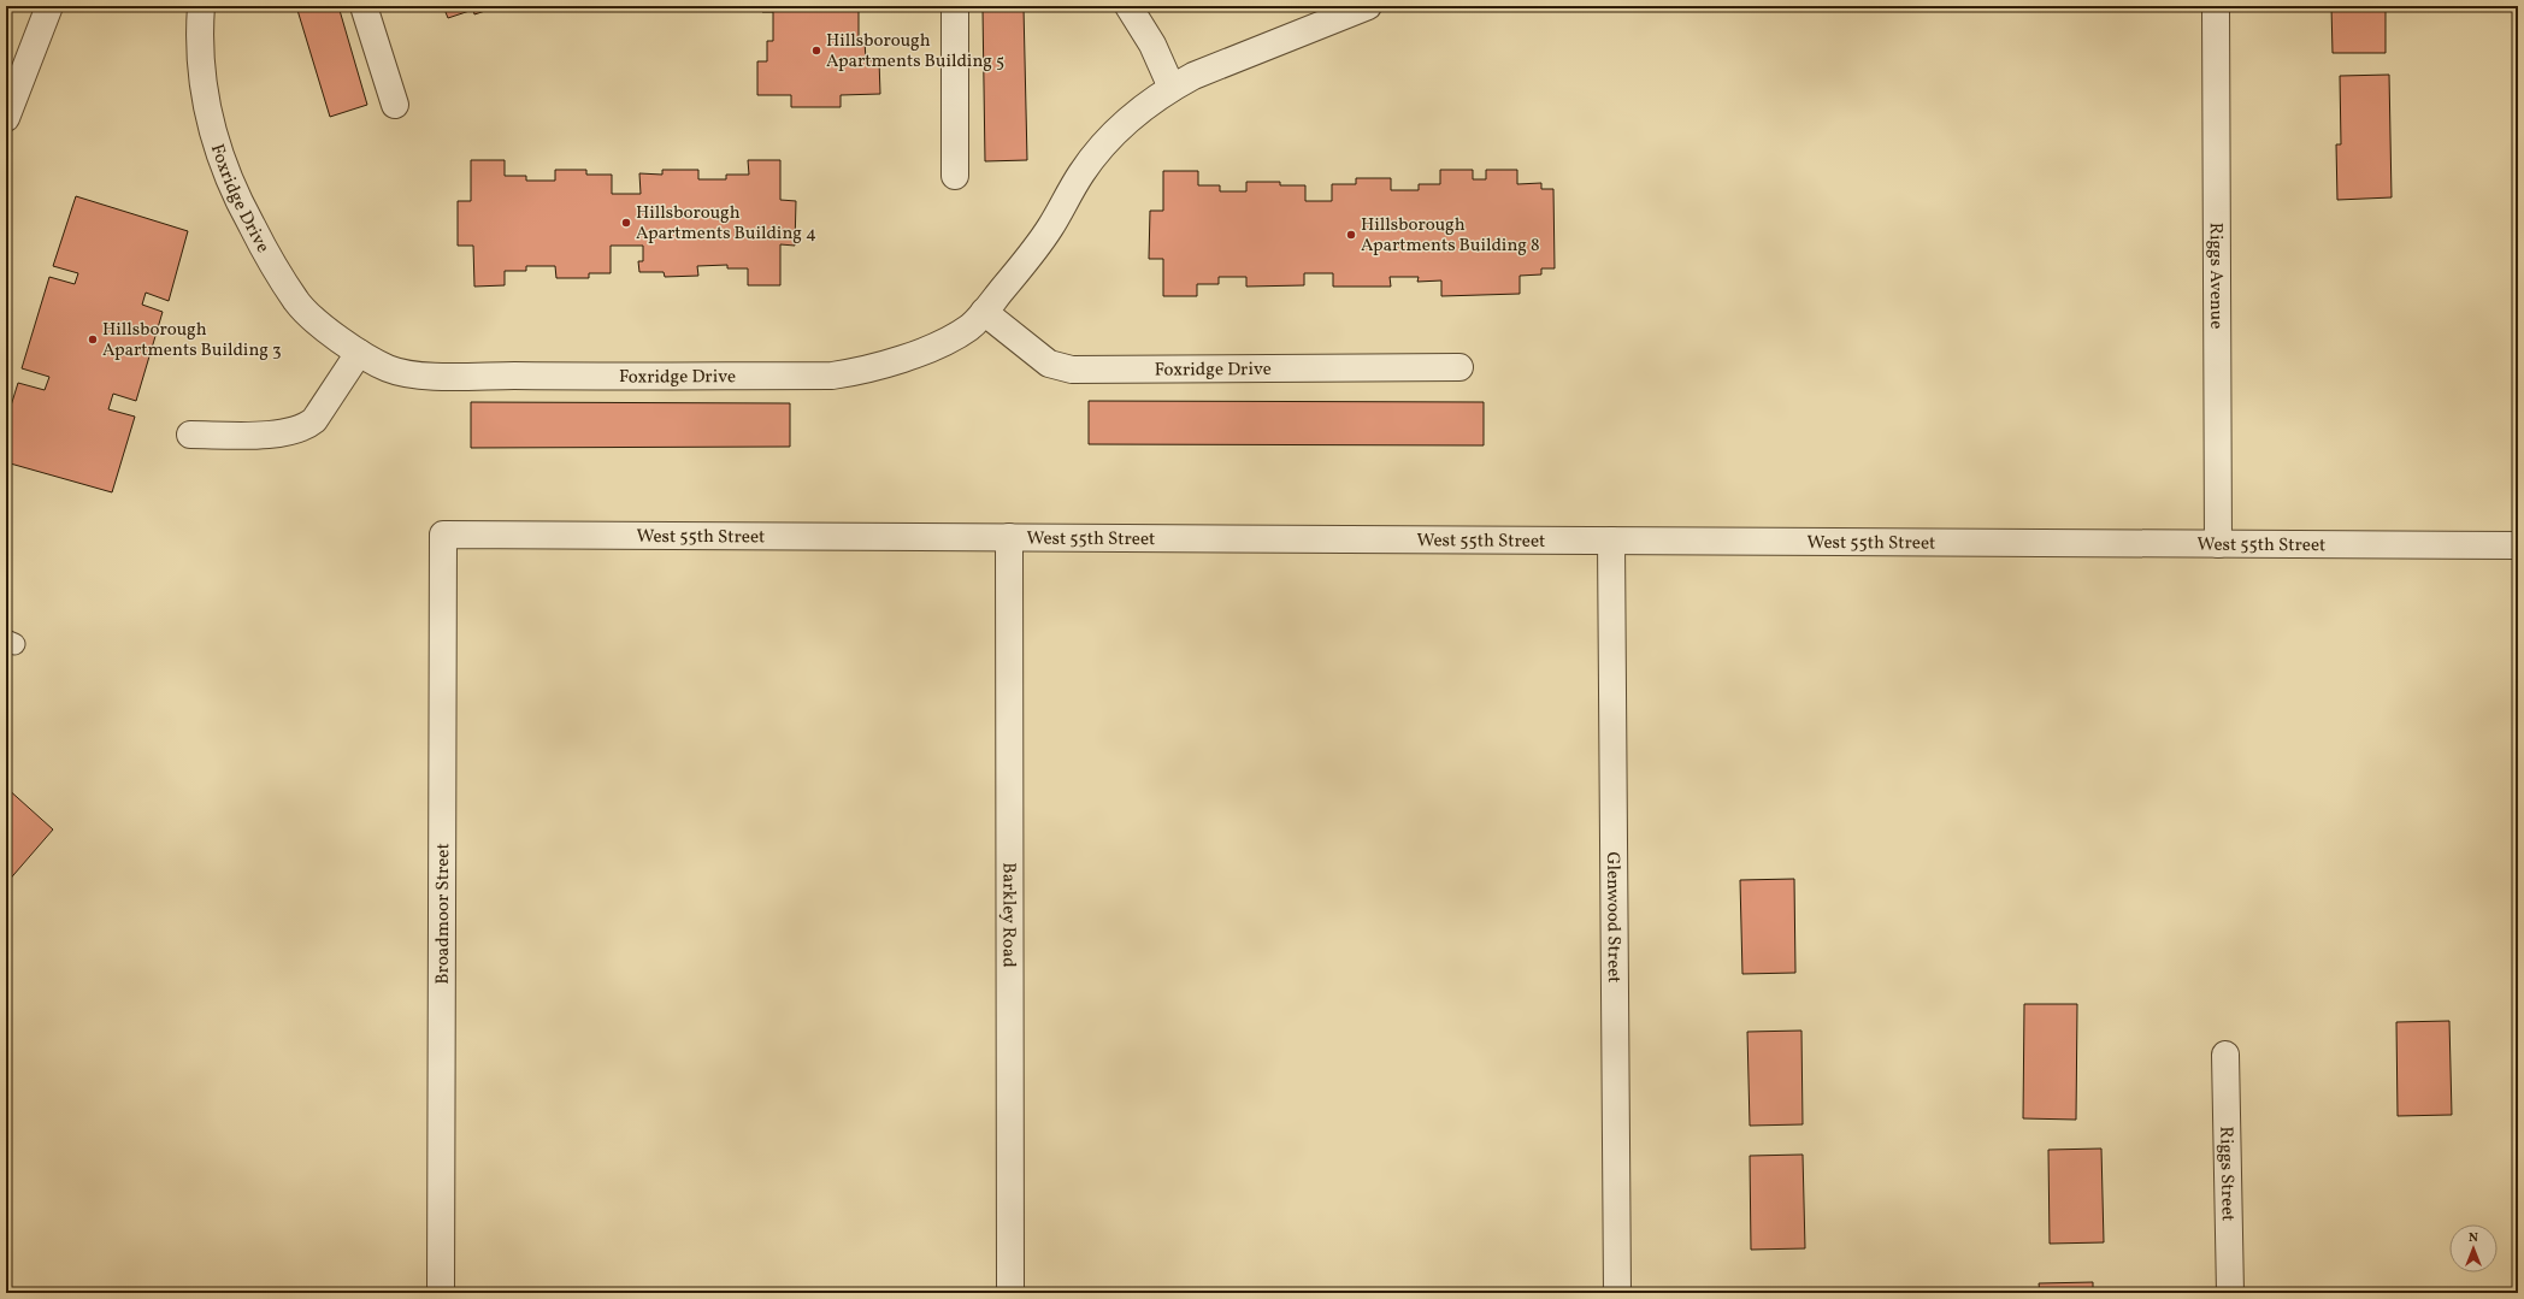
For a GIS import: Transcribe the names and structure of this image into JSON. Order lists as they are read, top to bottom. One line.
{"streets":{"street":["Foxridge Drive","Riggs Avenue","West 55th Street","Broadmoor Street","Barkley Road","Glenwood Street","Riggs Street"]},"crossings":[["Riggs Avenue","West 55th Street"],["West 55th Street","Broadmoor Street"],["West 55th Street","Barkley Road"],["West 55th Street","Glenwood Street"]],"places":["Hillsborough Apartments Building 5","Hillsborough Apartments Building 4","Hillsborough Apartments Building 8","Hillsborough Apartments Building 3"],"north":"top"}
